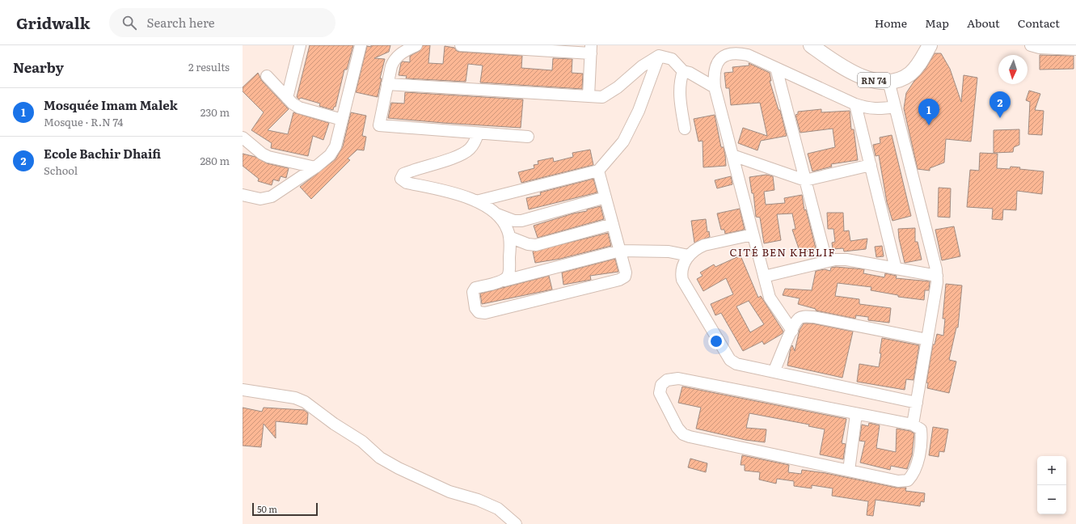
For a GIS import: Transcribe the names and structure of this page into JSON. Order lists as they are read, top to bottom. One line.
{"streets":{"main road":["RN 74"]},"districts":["CITÉ BEN KHELIF"],"scale_bar":"50 m","north":"bottom","page":{"header":"Gridwalk","search":"Search here","nav":["Home","Map","About","Contact"],"heading":["Nearby","2 results"],"list":[{"mark":"1","name":"Mosquée Imam Malek","note":"Mosque · R.N 74","value":"230 m"},{"mark":"2","name":"Ecole Bachir Dhaifi","note":"School","value":"280 m"}],"pins":["2","1"],"map_buttons":["+","−"],"scale":"50 m"}}
